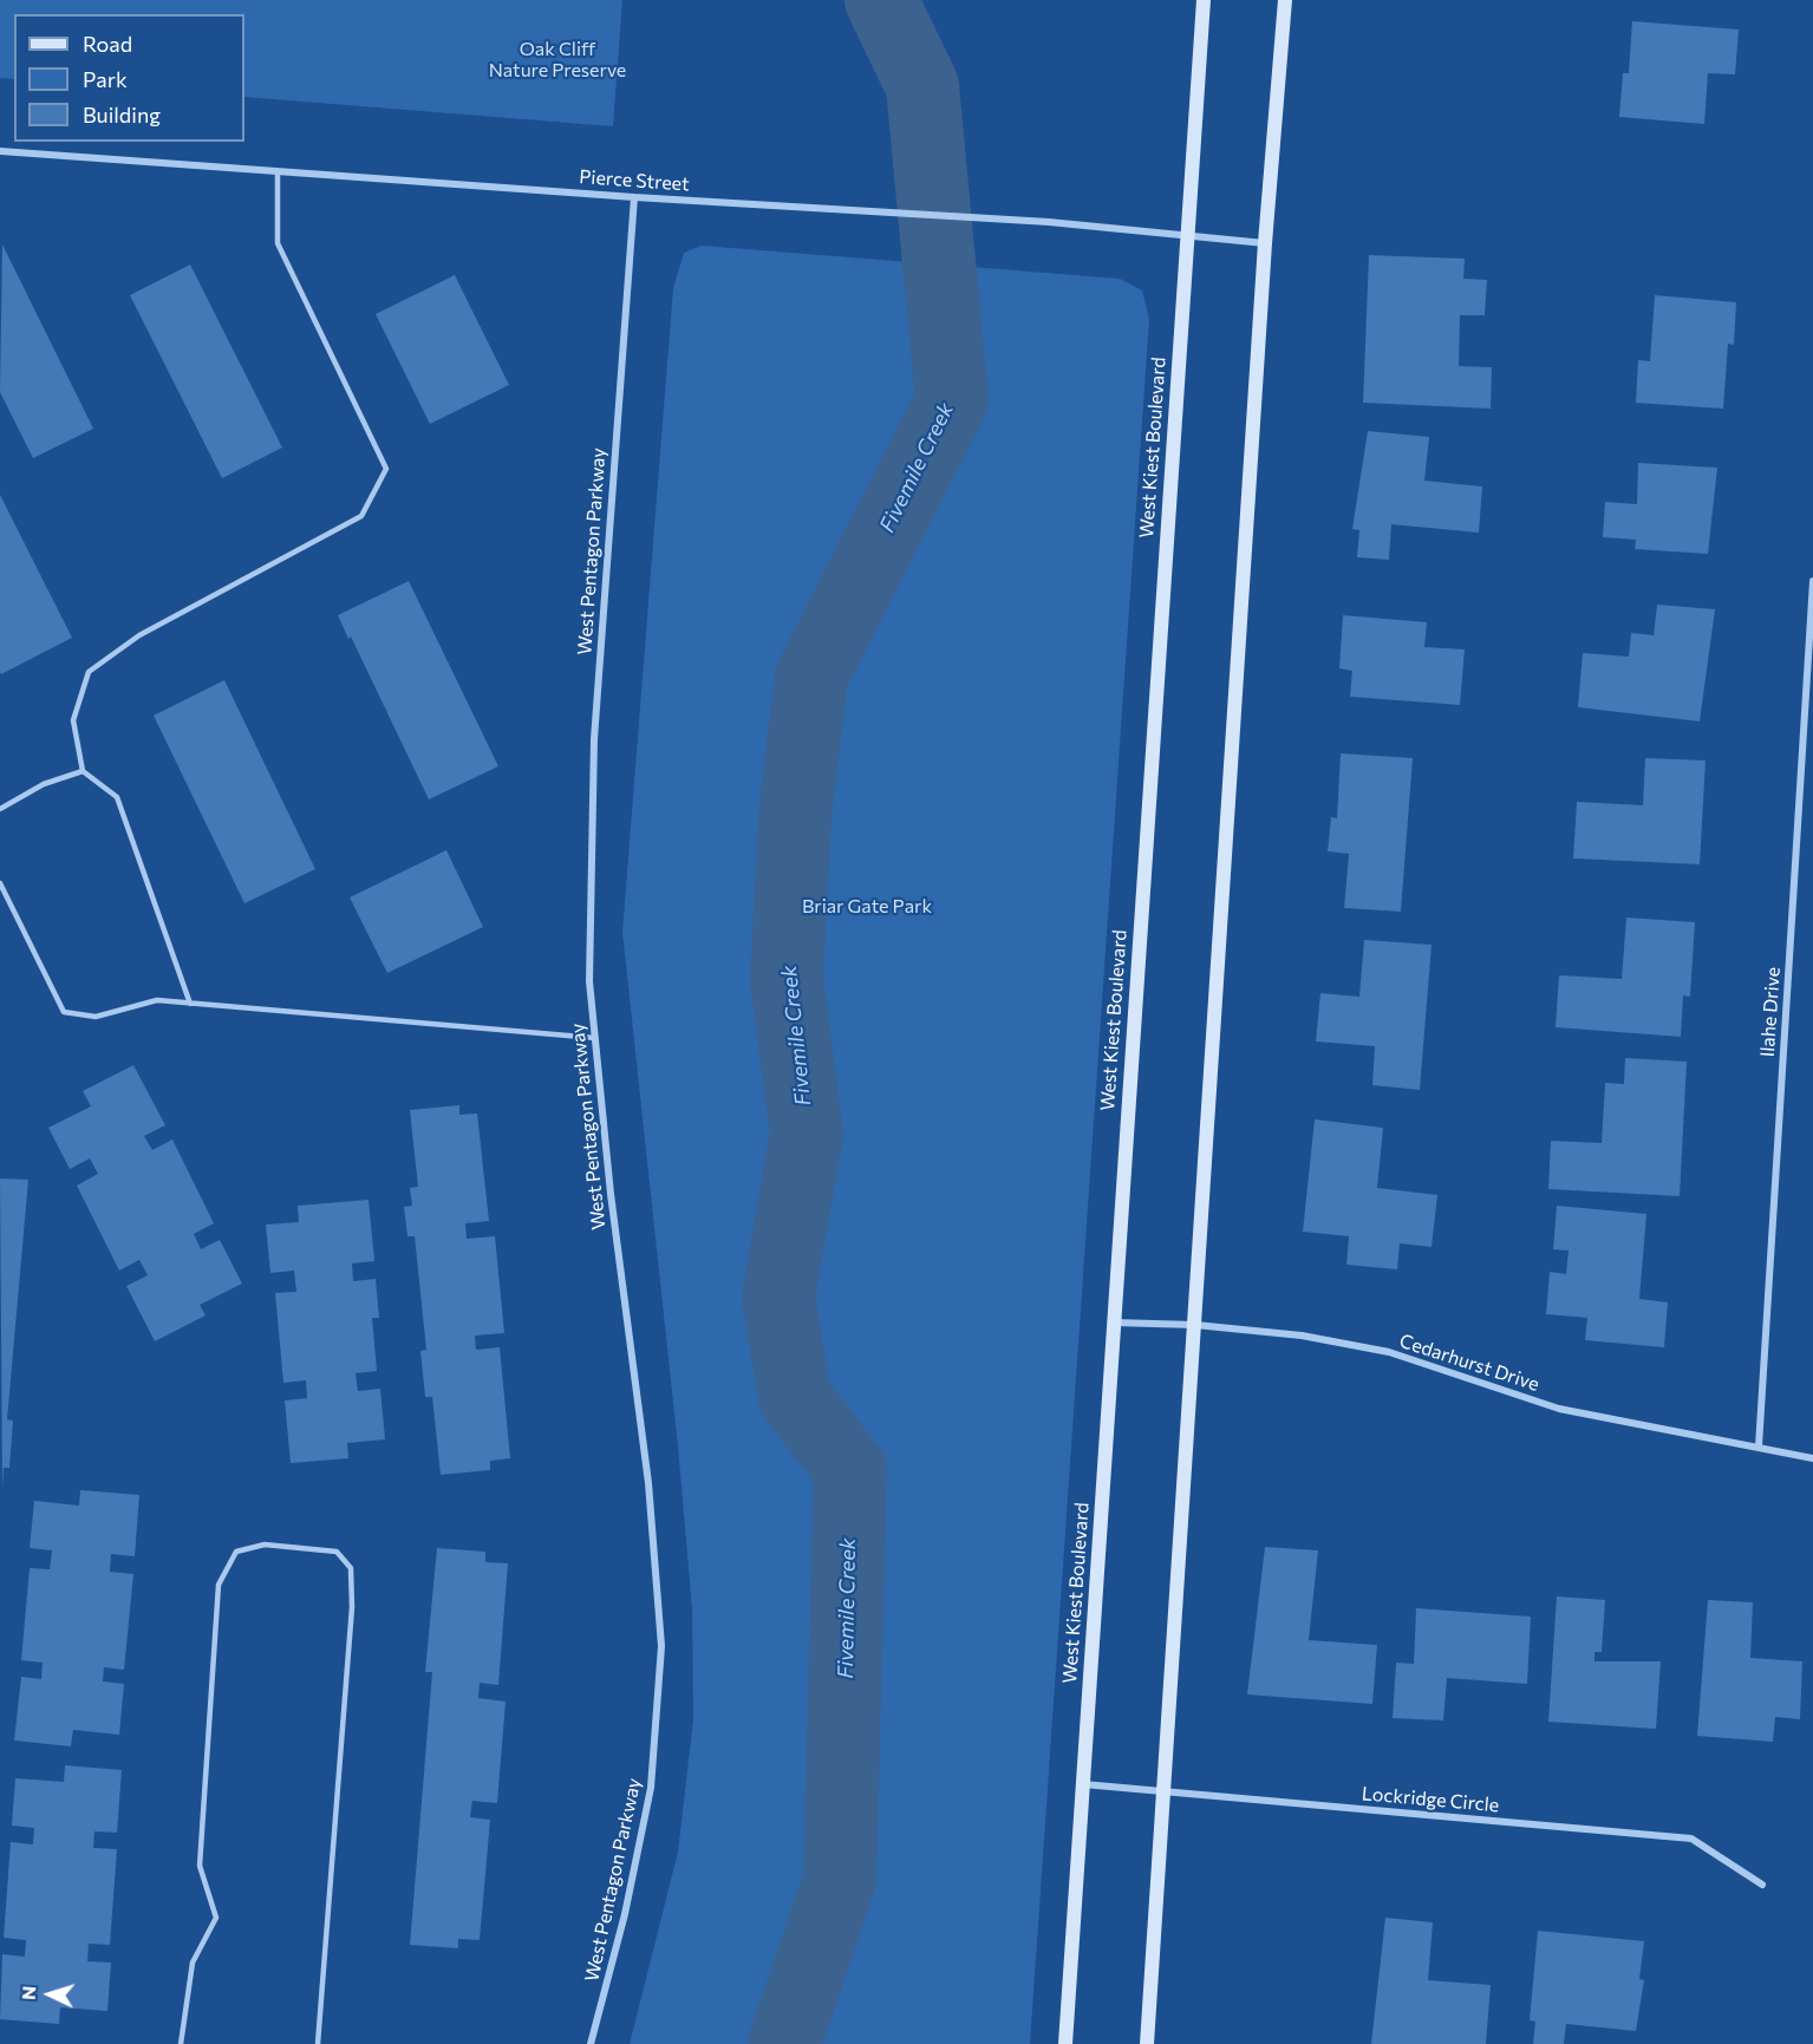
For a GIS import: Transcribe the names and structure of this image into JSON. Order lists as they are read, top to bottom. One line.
{"streets":{"main road":["West Kiest Boulevard"],"street":["Pierce Street","West Pentagon Parkway","Ilahe Drive","Cedarhurst Drive","Lockridge Circle"]},"crossings":[["Pierce Street","West Kiest Boulevard"],["Pierce Street","West Pentagon Parkway"],["West Kiest Boulevard","Cedarhurst Drive"],["West Kiest Boulevard","Lockridge Circle"],["Ilahe Drive","Cedarhurst Drive"]],"water":["Fivemile Creek"],"parks":["Oak Cliff Nature Preserve","Briar Gate Park"],"legend":["Road","Park","Building"],"north":"left"}
